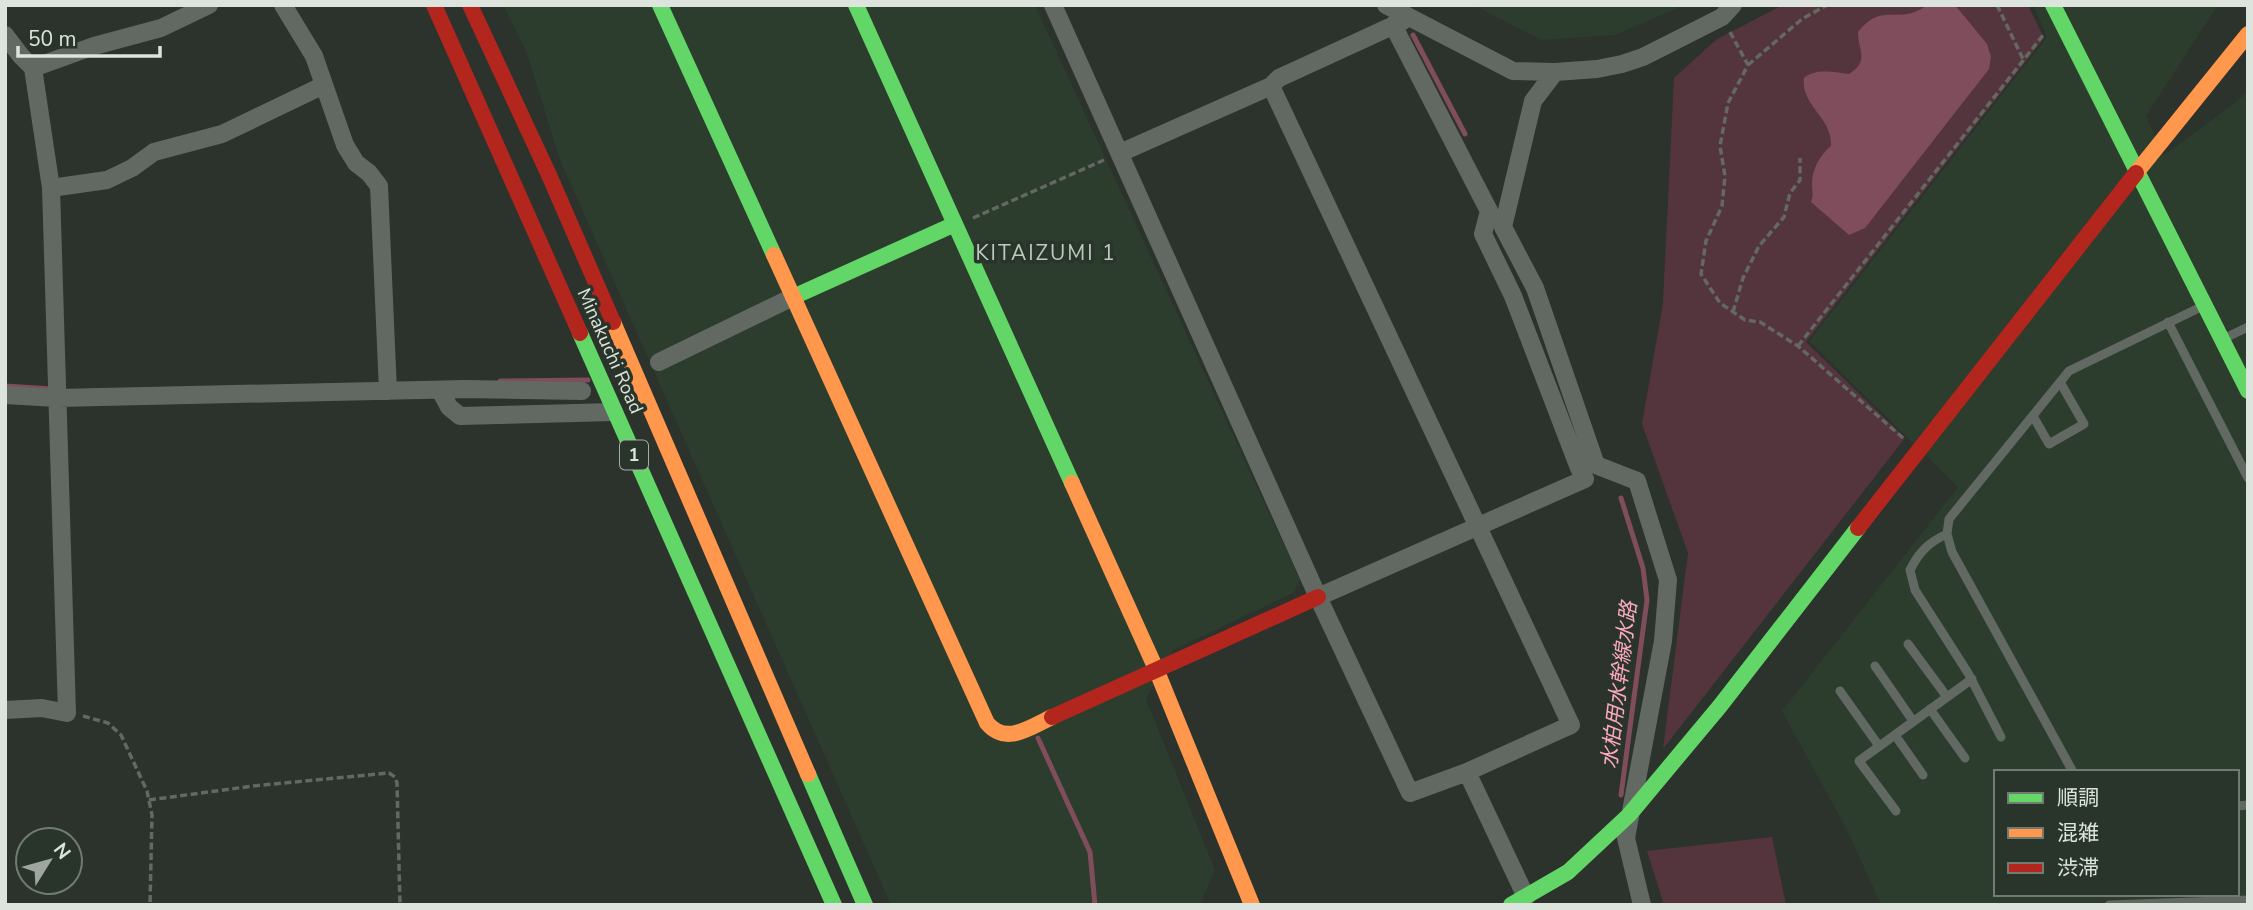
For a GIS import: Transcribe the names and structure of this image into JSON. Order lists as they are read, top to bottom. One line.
{"streets":{"main road":["Minakuchi Road","1"]},"districts":["KITAIZUMI 1"],"water":["水柏用水幹線水路"],"legend":["順調","混雑","渋滞"],"scale_bar":"50 m","north":"top right"}
